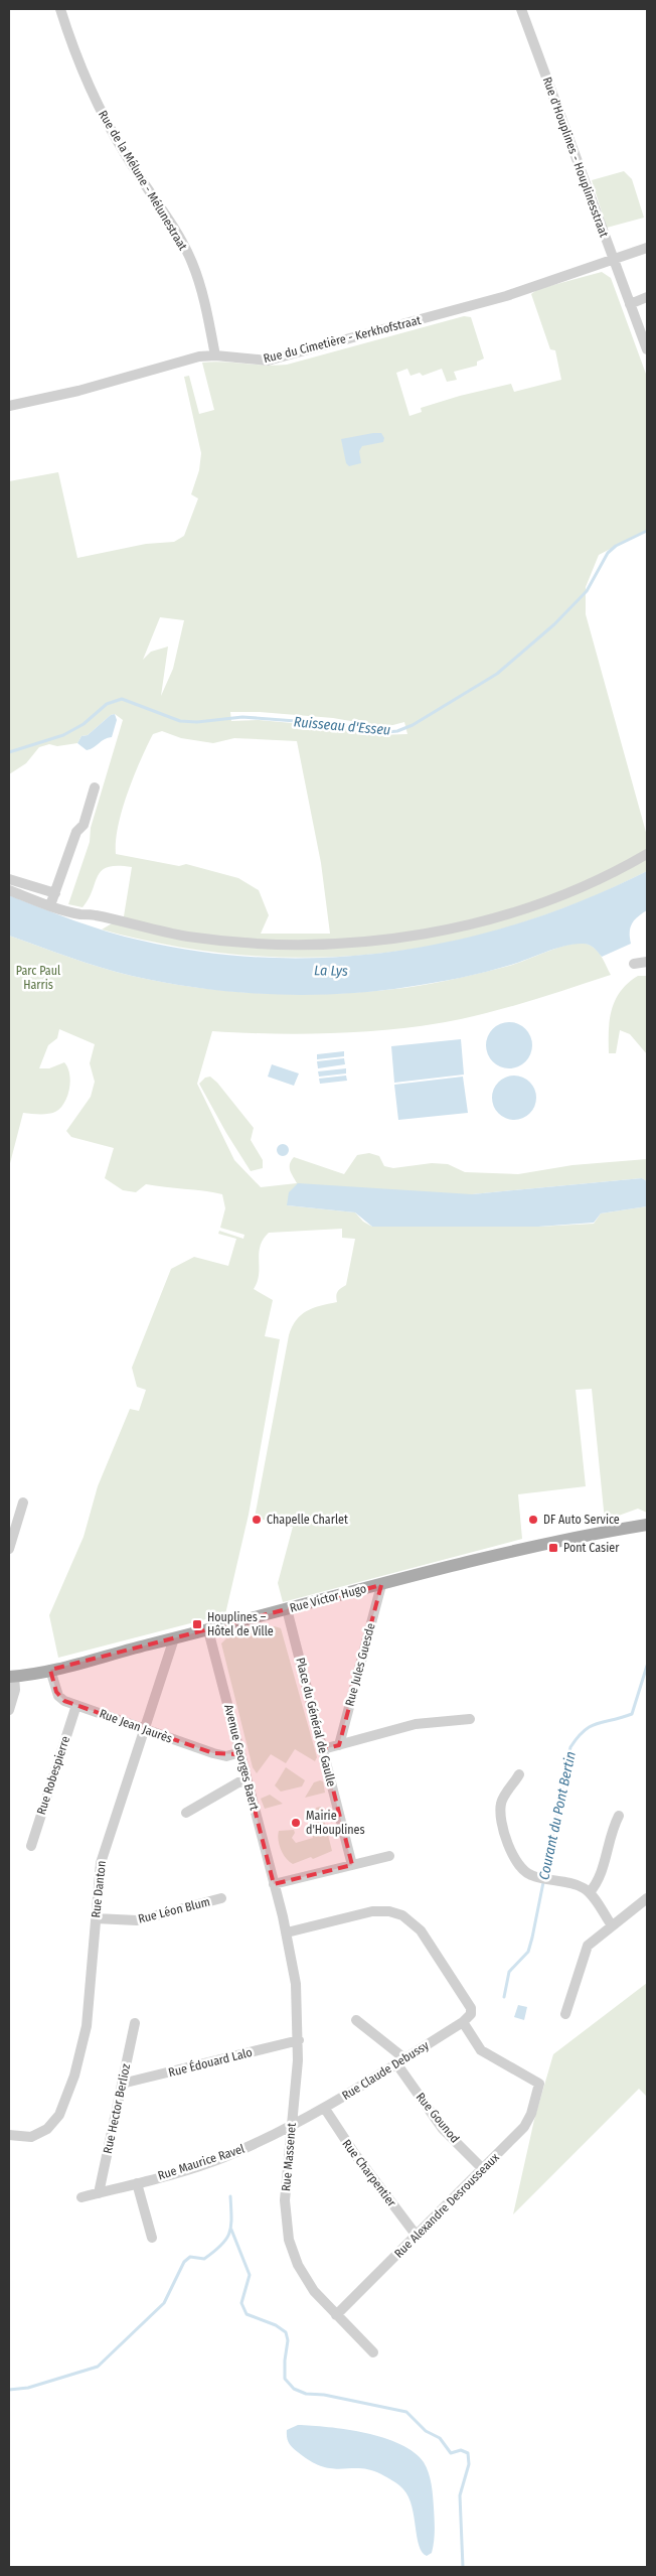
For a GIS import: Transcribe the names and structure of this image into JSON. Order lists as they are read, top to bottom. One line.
{"streets":{"main road":["Rue Victor Hugo"],"street":["Rue d'Houplines - Houplinesstraat","Rue de la Mélune - Mélunestraat","Rue du Cimetière - Kerkhofstraat","Rue Jules Guesde","Place du Général de Gaulle","Rue Jean Jaurès","Avenue Georges Baert","Rue Robespierre","Rue Danton","Rue Léon Blum","Rue Édouard Lalo","Rue Claude Debussy","Rue Hector Berlioz","Rue Gounod","Rue Massenet","Rue Maurice Ravel","Rue Charpentier","Rue Alexandre Desrousseaux"]},"crossings":[["Rue d'Houplines - Houplinesstraat","Rue du Cimetière - Kerkhofstraat"],["Rue de la Mélune - Mélunestraat","Rue du Cimetière - Kerkhofstraat"],["Rue Victor Hugo","Rue Jules Guesde"],["Rue Victor Hugo","Place du Général de Gaulle"],["Rue Victor Hugo","Rue Jean Jaurès"],["Rue Victor Hugo","Avenue Georges Baert"],["Rue Victor Hugo","Rue Danton"],["Rue Jean Jaurès","Avenue Georges Baert"],["Rue Jean Jaurès","Rue Robespierre"],["Rue Jean Jaurès","Rue Danton"],["Avenue Georges Baert","Rue Claude Debussy"],["Avenue Georges Baert","Rue Massenet"],["Rue Danton","Rue Léon Blum"],["Rue Édouard Lalo","Rue Hector Berlioz"],["Rue Édouard Lalo","Rue Massenet"],["Rue Claude Debussy","Rue Gounod"],["Rue Claude Debussy","Rue Massenet"],["Rue Claude Debussy","Rue Maurice Ravel"],["Rue Claude Debussy","Rue Charpentier"],["Rue Claude Debussy","Rue Alexandre Desrousseaux"],["Rue Hector Berlioz","Rue Maurice Ravel"],["Rue Gounod","Rue Alexandre Desrousseaux"],["Rue Massenet","Rue Maurice Ravel"],["Rue Massenet","Rue Alexandre Desrousseaux"],["Rue Charpentier","Rue Alexandre Desrousseaux"]],"water":["Ruisseau d'Esseu","La Lys","Courant du Pont Bertin"],"parks":["Parc Paul Harris"],"places":{"other":["Chapelle Charlet","DF Auto Service","Mairie d'Houplines"],"transit":["Pont Casier","Houplines – Hôtel de Ville"]}}
